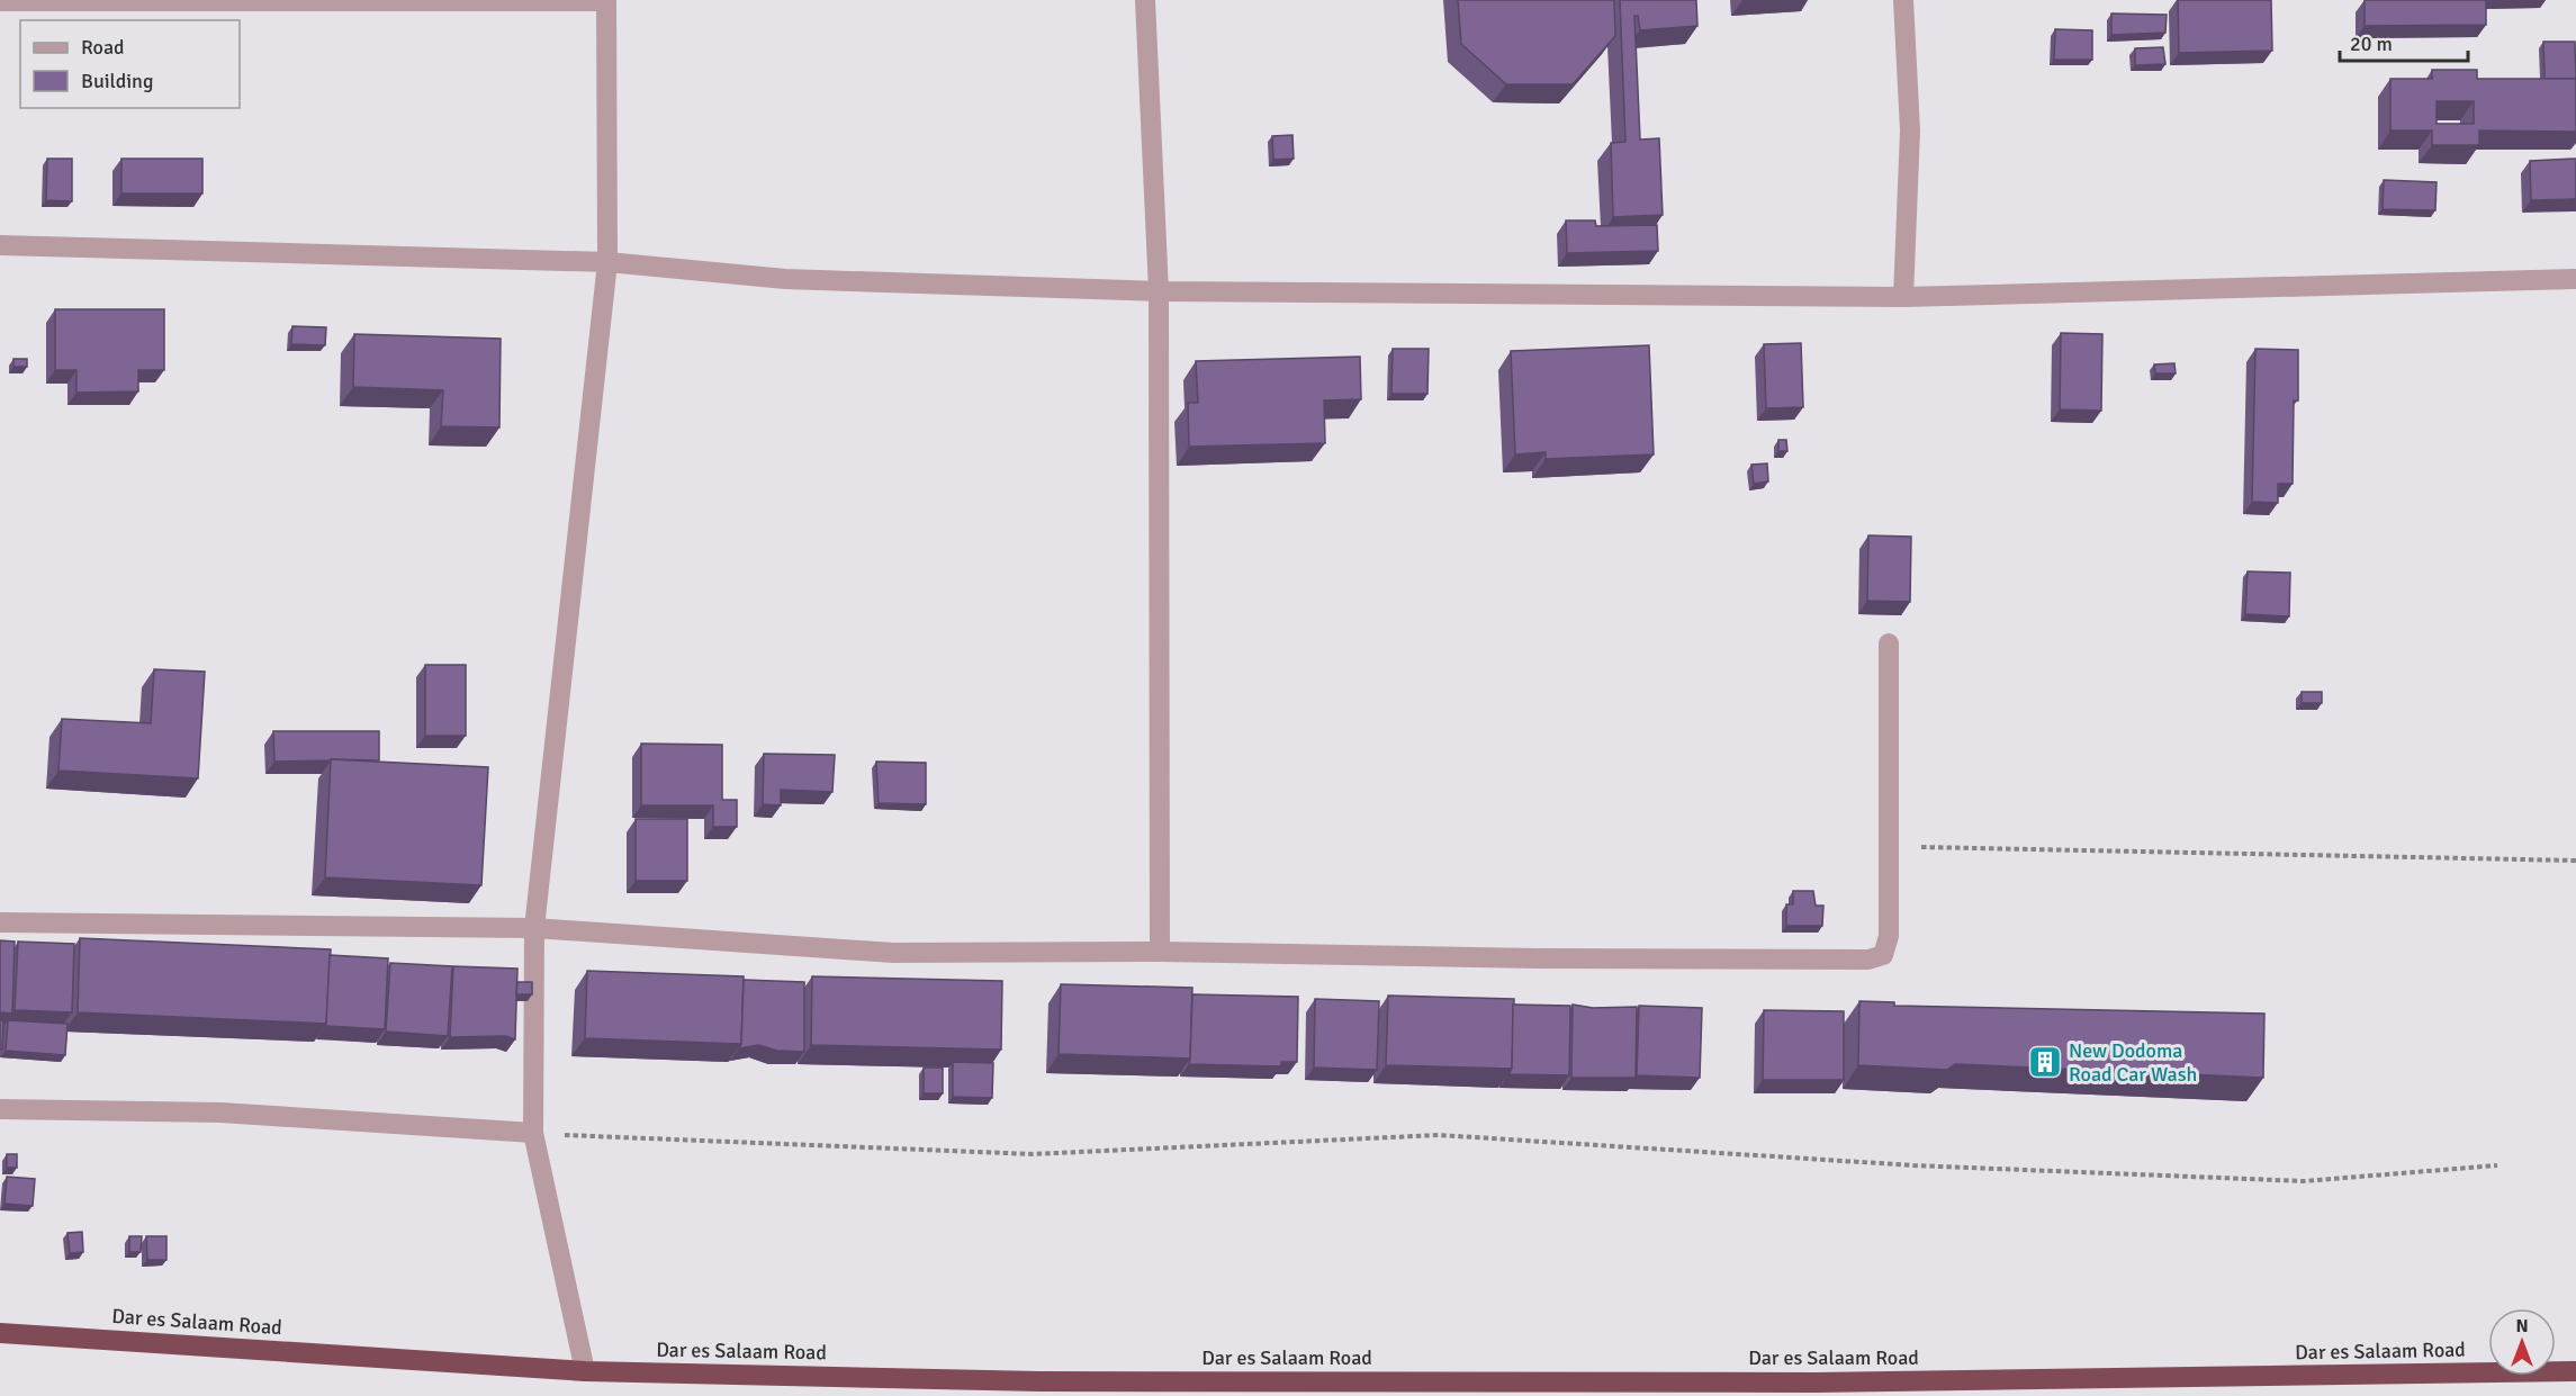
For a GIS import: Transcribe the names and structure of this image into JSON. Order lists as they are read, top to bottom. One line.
{"streets":{"highway":["Dar es Salaam Road"]},"places":{"building":["New Dodoma Road Car Wash"]},"legend":["Road","Building"],"scale_bar":"20 m","north":"top"}
